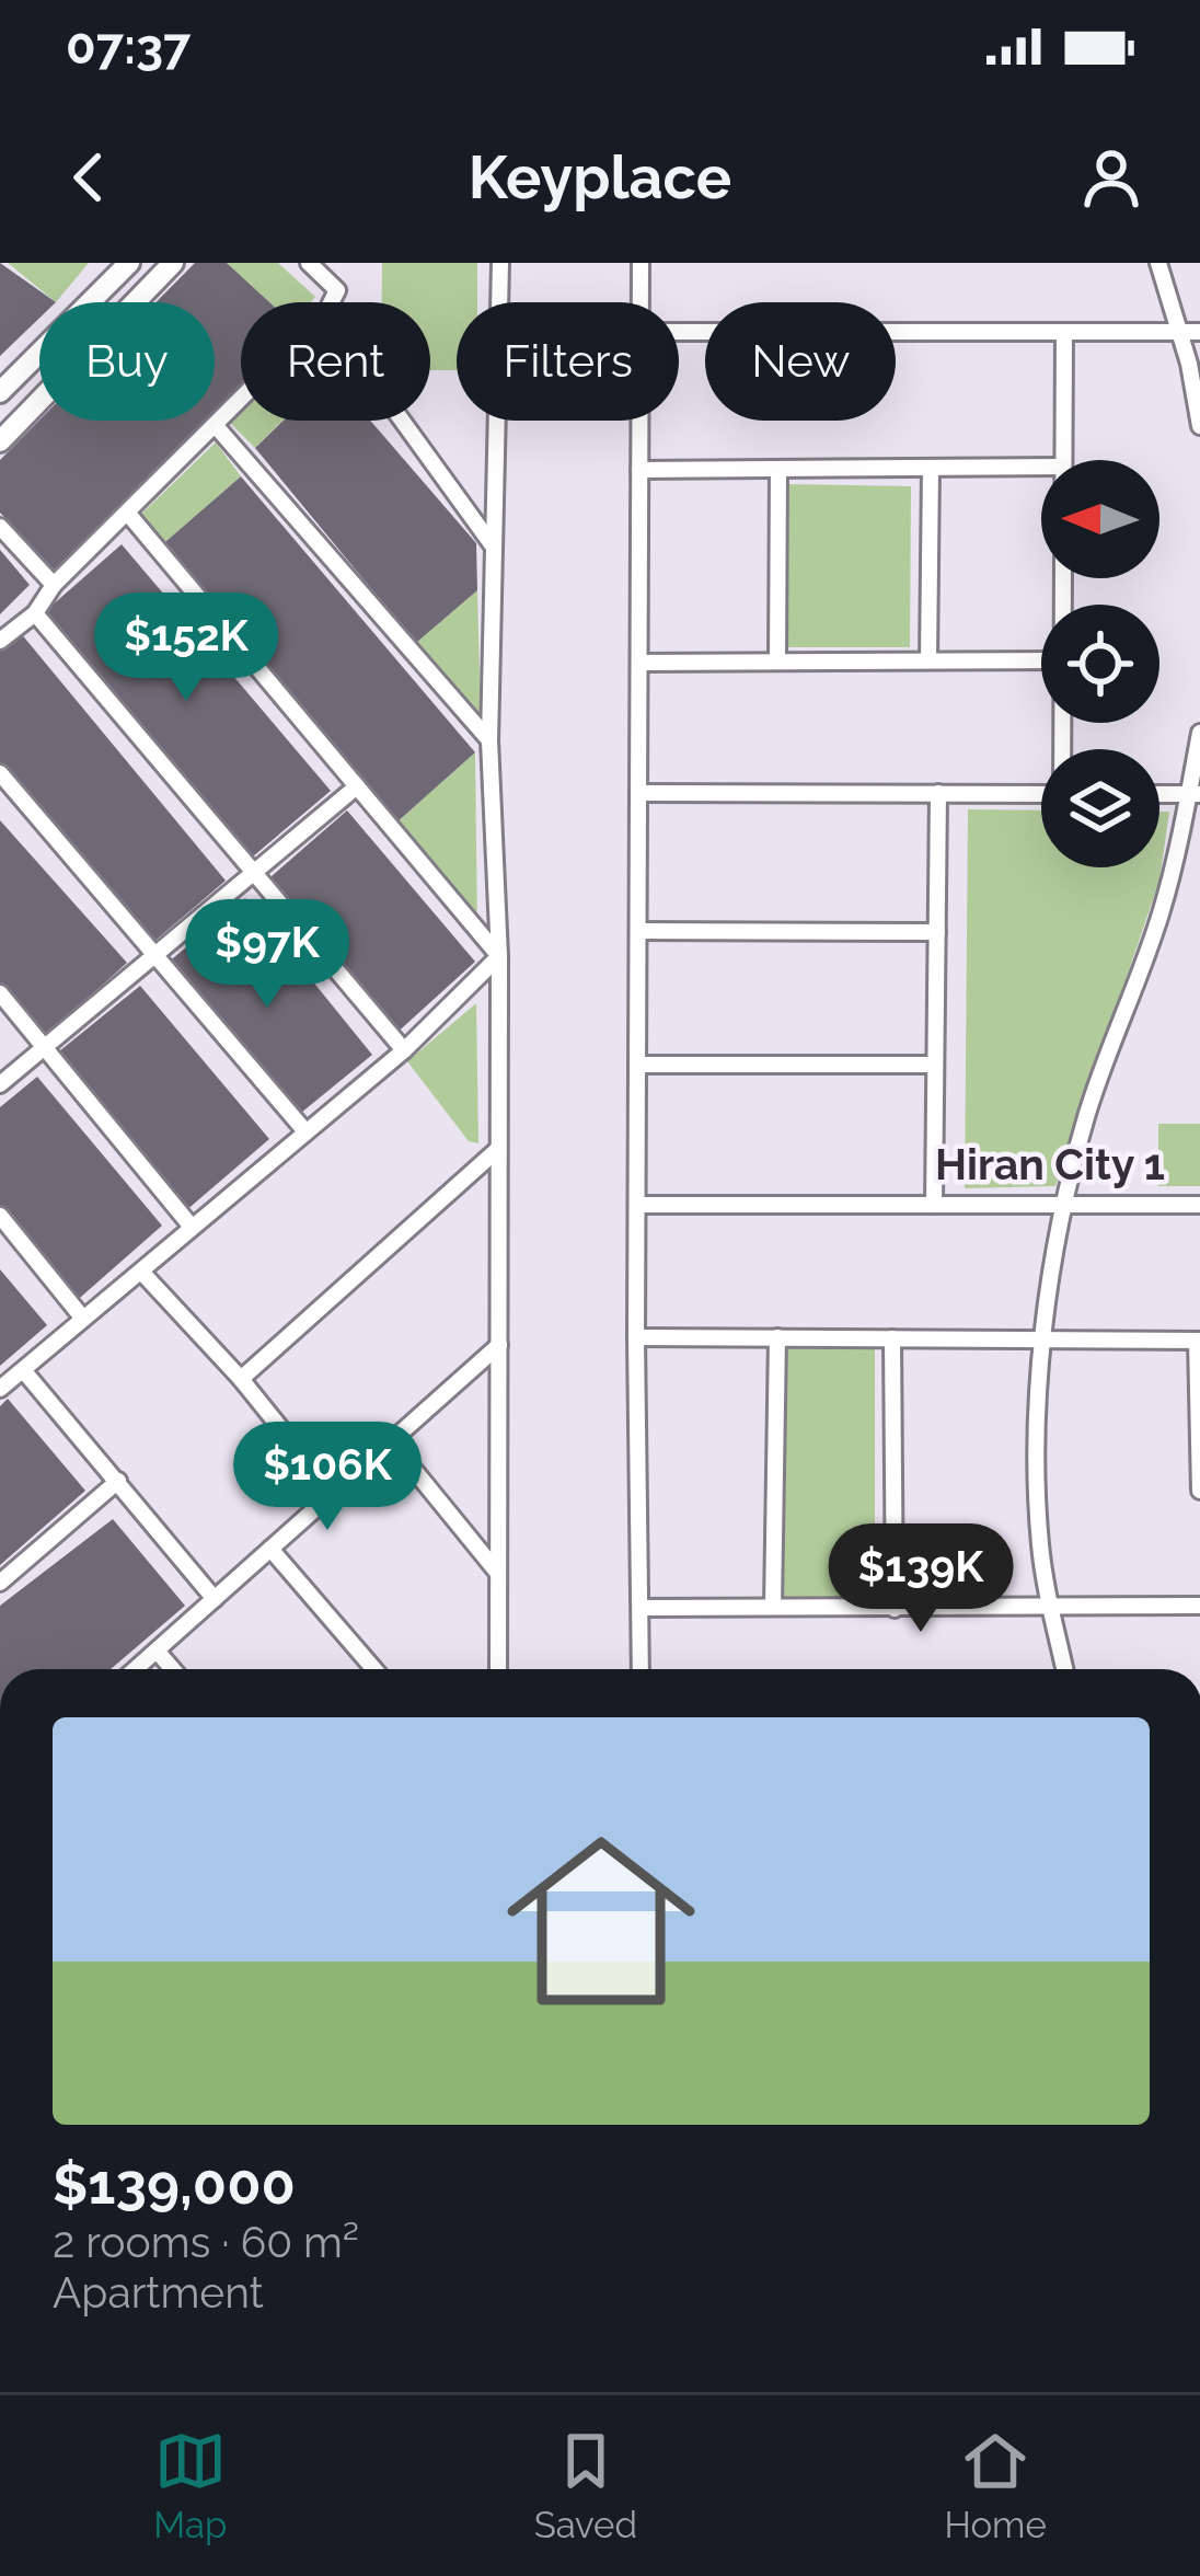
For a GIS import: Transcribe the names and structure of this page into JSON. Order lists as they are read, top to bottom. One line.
{"districts":["Hiran City 1"],"north":"left","page":{"status":"07:37","header":"Keyplace","chip":["Buy","Rent","Filters","New"],"price":["$152K","$97K","$106K","$139K"],"list":[{"name":"$139,000","note":"2 rooms · 60 m² · Apartment"}],"tabs":["Map","Saved","Home"]}}
